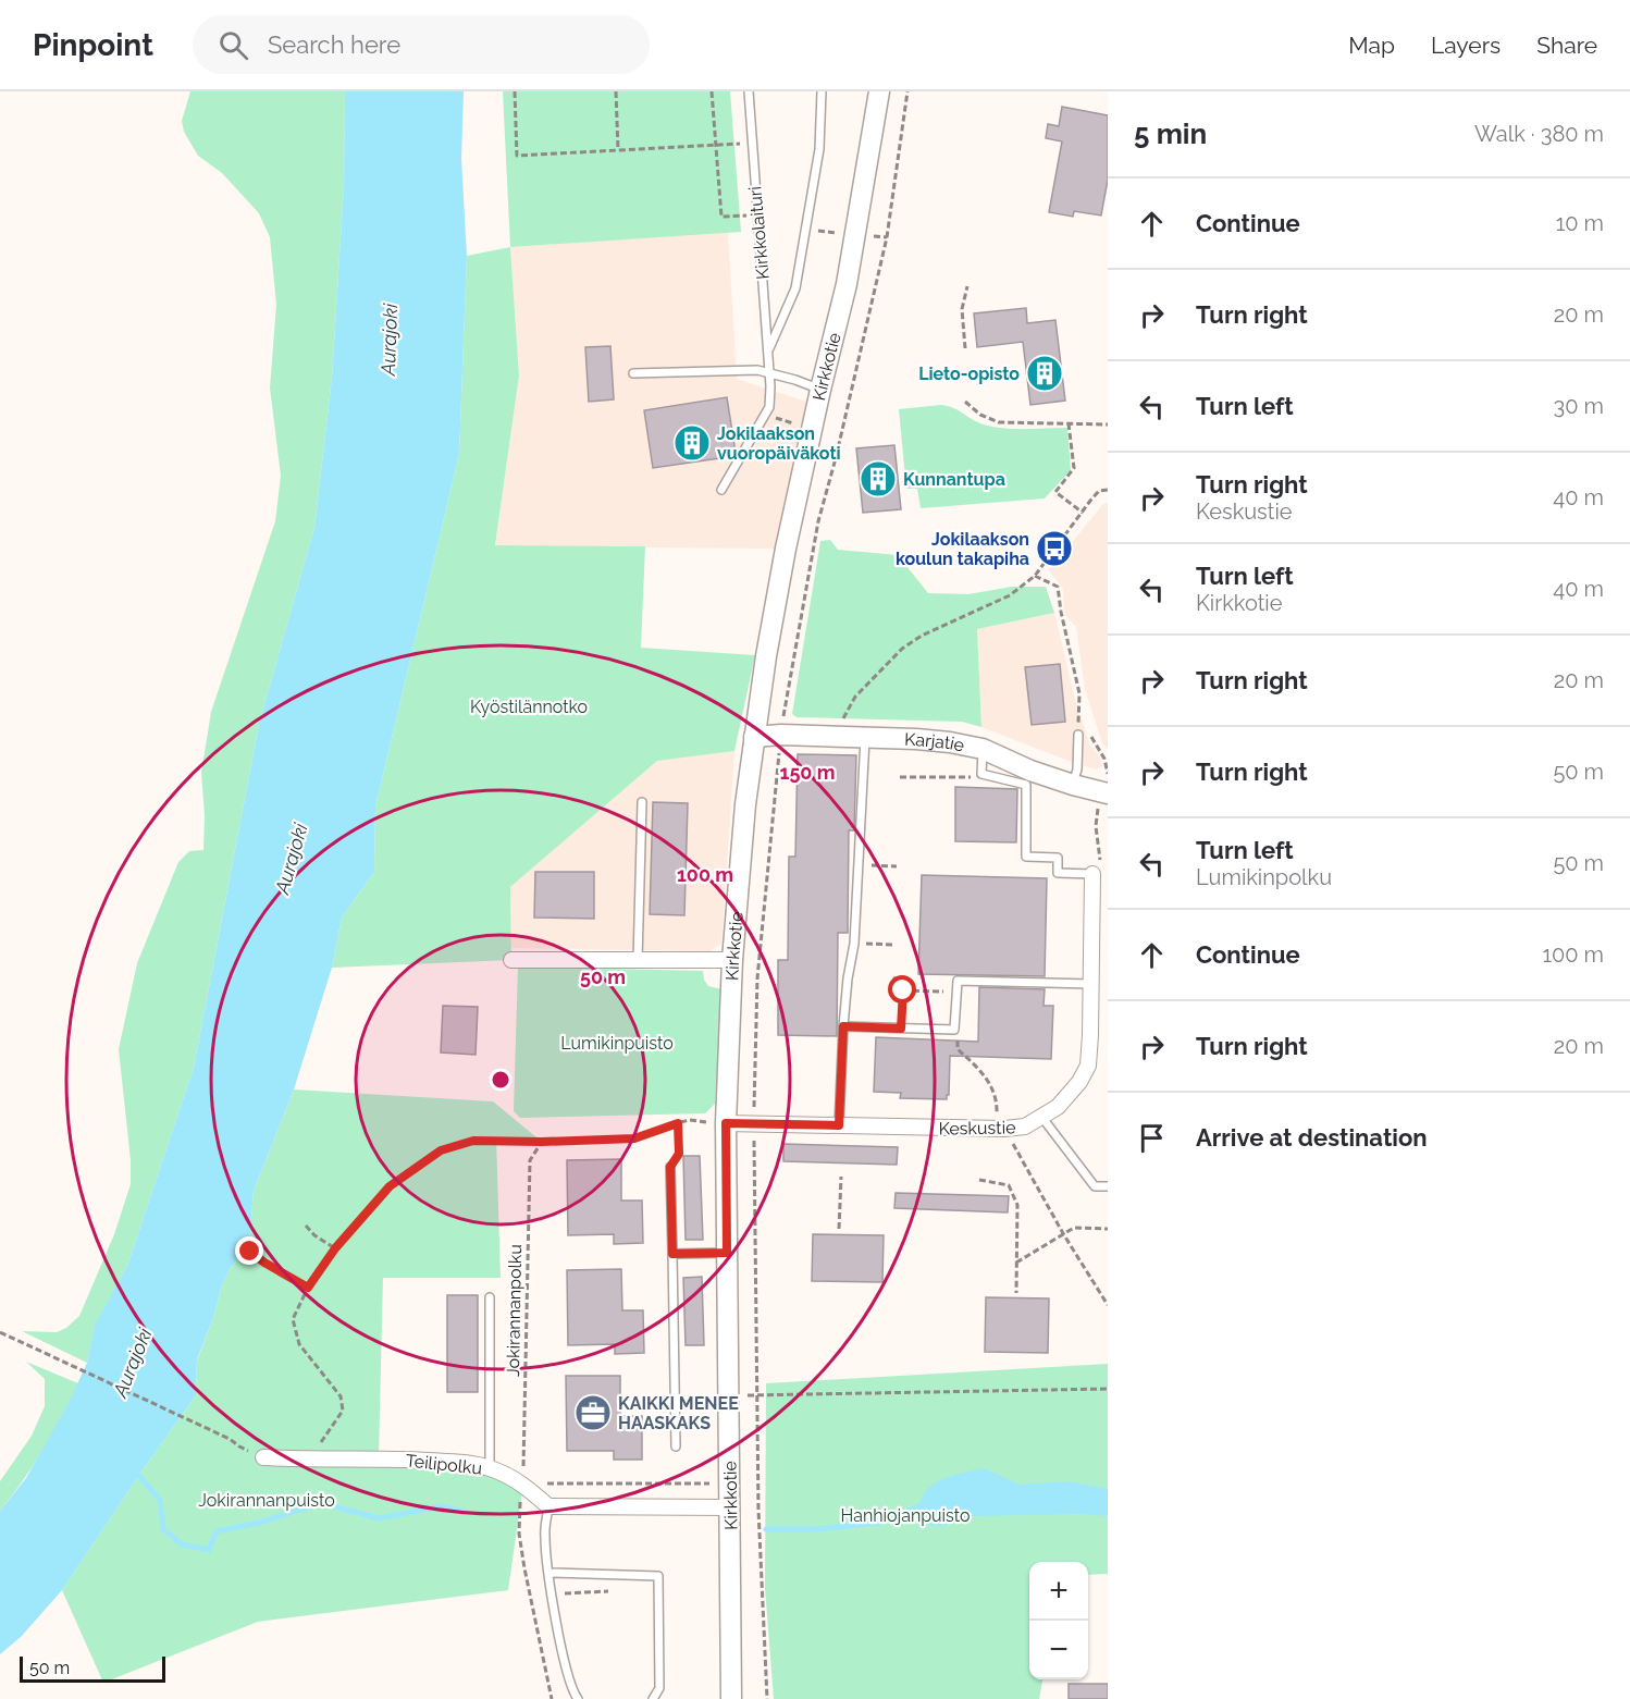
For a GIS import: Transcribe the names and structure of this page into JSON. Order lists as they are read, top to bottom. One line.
{"streets":{"street":["Kirkkotie","Karjatie","Keskustie","Teilipolku"],"lane":["Kirkkolaituri"],"path":["Jokirannanpolku"]},"crossings":[["Kirkkotie","Karjatie"],["Kirkkotie","Keskustie"],["Jokirannanpolku","Teilipolku"]],"water":["Aurajoki"],"parks":["Kyöstilännotko","Lumikinpuisto","Jokirannanpuisto","Hanhiojanpuisto"],"places":{"building":["Lieto-opisto","Jokilaakson vuoropäiväkoti","Kunnantupa"],"bus stop":["Jokilaakson koulun takapiha"],"office":["KAIKKI MENEE HAASKAKS"]},"scale_bar":"50 m","page":{"header":"Pinpoint","search":"Search here","nav":["Map","Layers","Share"],"heading":["5 min","Walk · 380 m"],"list":[["Continue","10 m"],["Turn right","20 m"],["Turn left","30 m"],["Turn right","Keskustie","40 m"],["Turn left","Kirkkotie","40 m"],["Turn right","20 m"],["Turn right","50 m"],["Turn left","Lumikinpolku","50 m"],["Continue","100 m"],["Turn right","20 m"],"Arrive at destination"],"map_buttons":["+","−"],"scale":"50 m"},"rings":["150 m","100 m","50 m"]}
